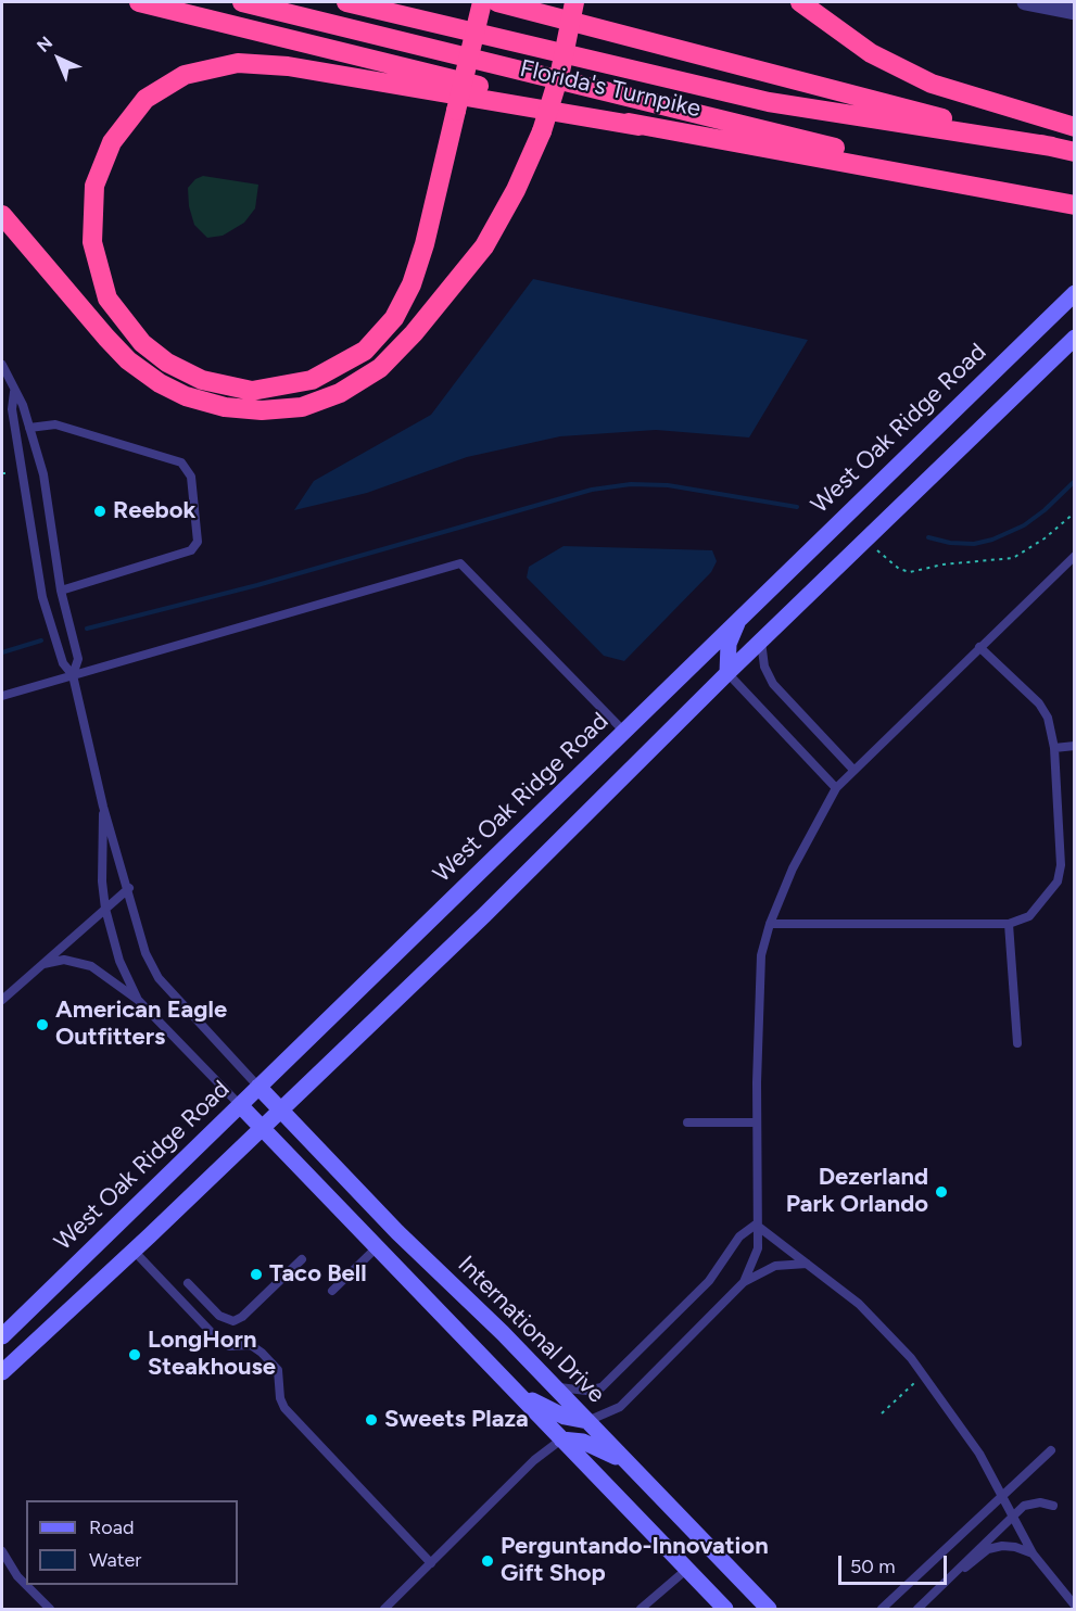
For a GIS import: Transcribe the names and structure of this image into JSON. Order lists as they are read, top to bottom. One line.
{"streets":{"highway":["Florida's Turnpike"],"street":["West Oak Ridge Road","International Drive"]},"crossings":[["West Oak Ridge Road","International Drive"]],"places":["Reebok","American Eagle Outfitters","Dezerland Park Orlando","Taco Bell","LongHorn Steakhouse","Sweets Plaza","Perguntando-Innovation Gift Shop"],"legend":["Road","Water"],"scale_bar":"50 m","north":"top left"}
